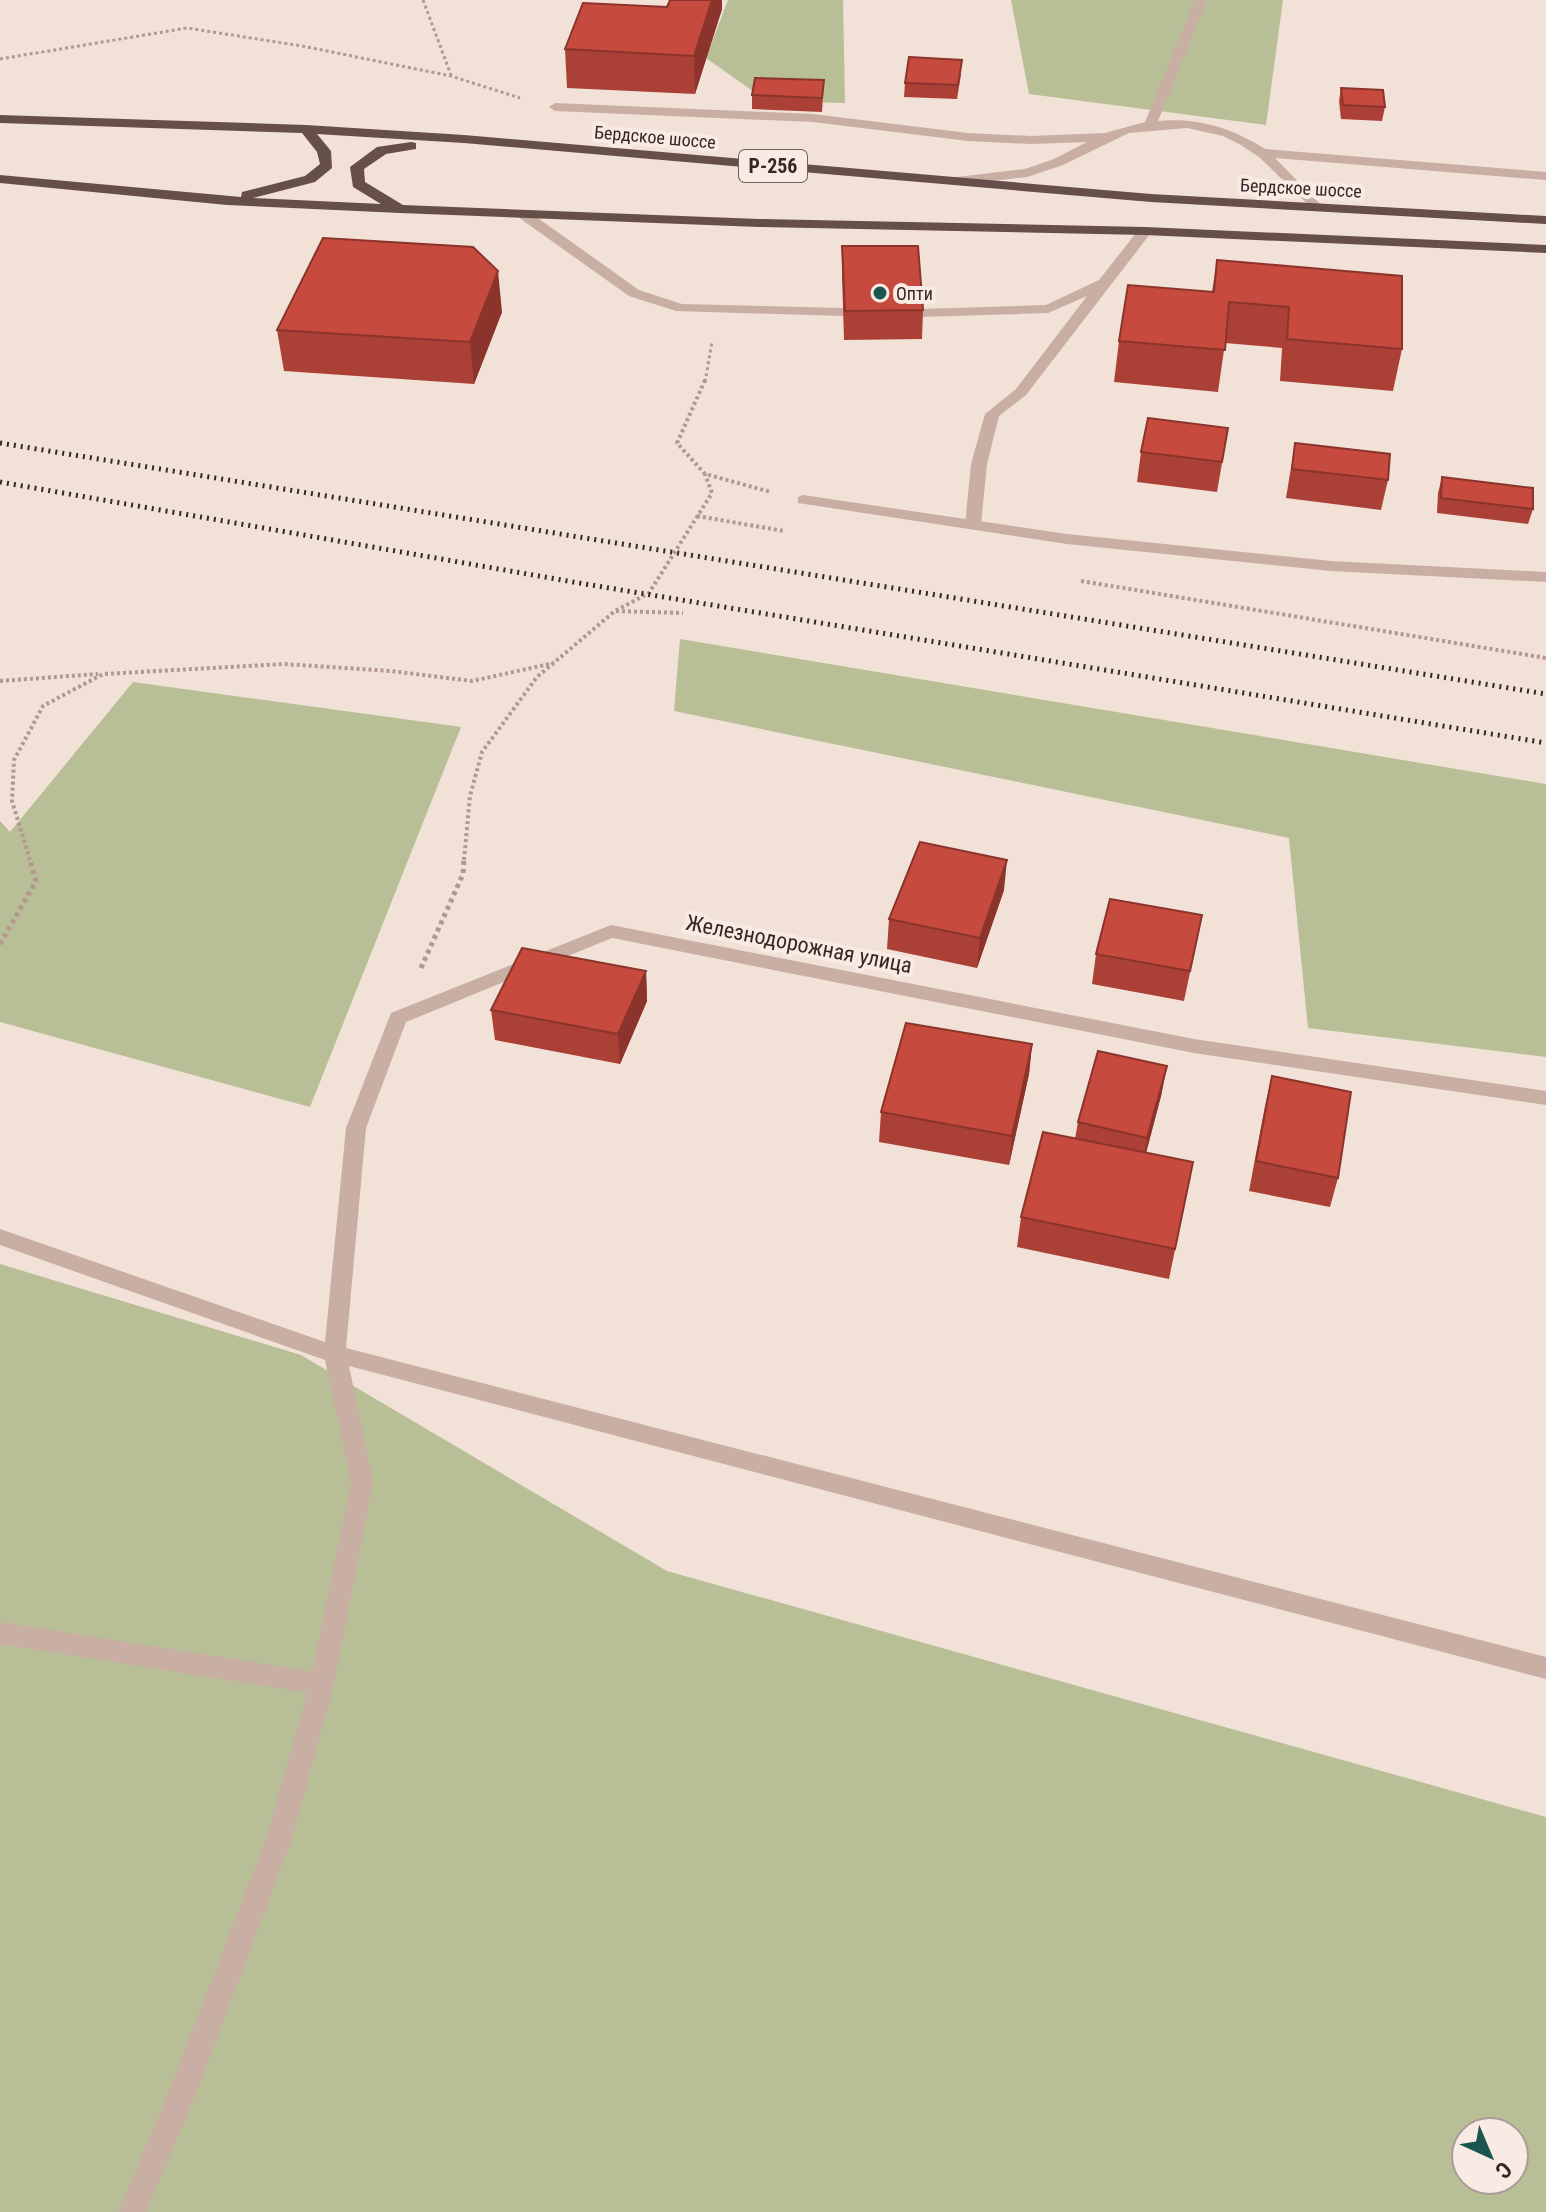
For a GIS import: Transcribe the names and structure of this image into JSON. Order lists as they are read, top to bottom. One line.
{"streets":{"highway":["Бердское шоссе","Р-256"],"street":["Железнодорожная улица"]},"places":["Опти"],"north":"bottom right"}
